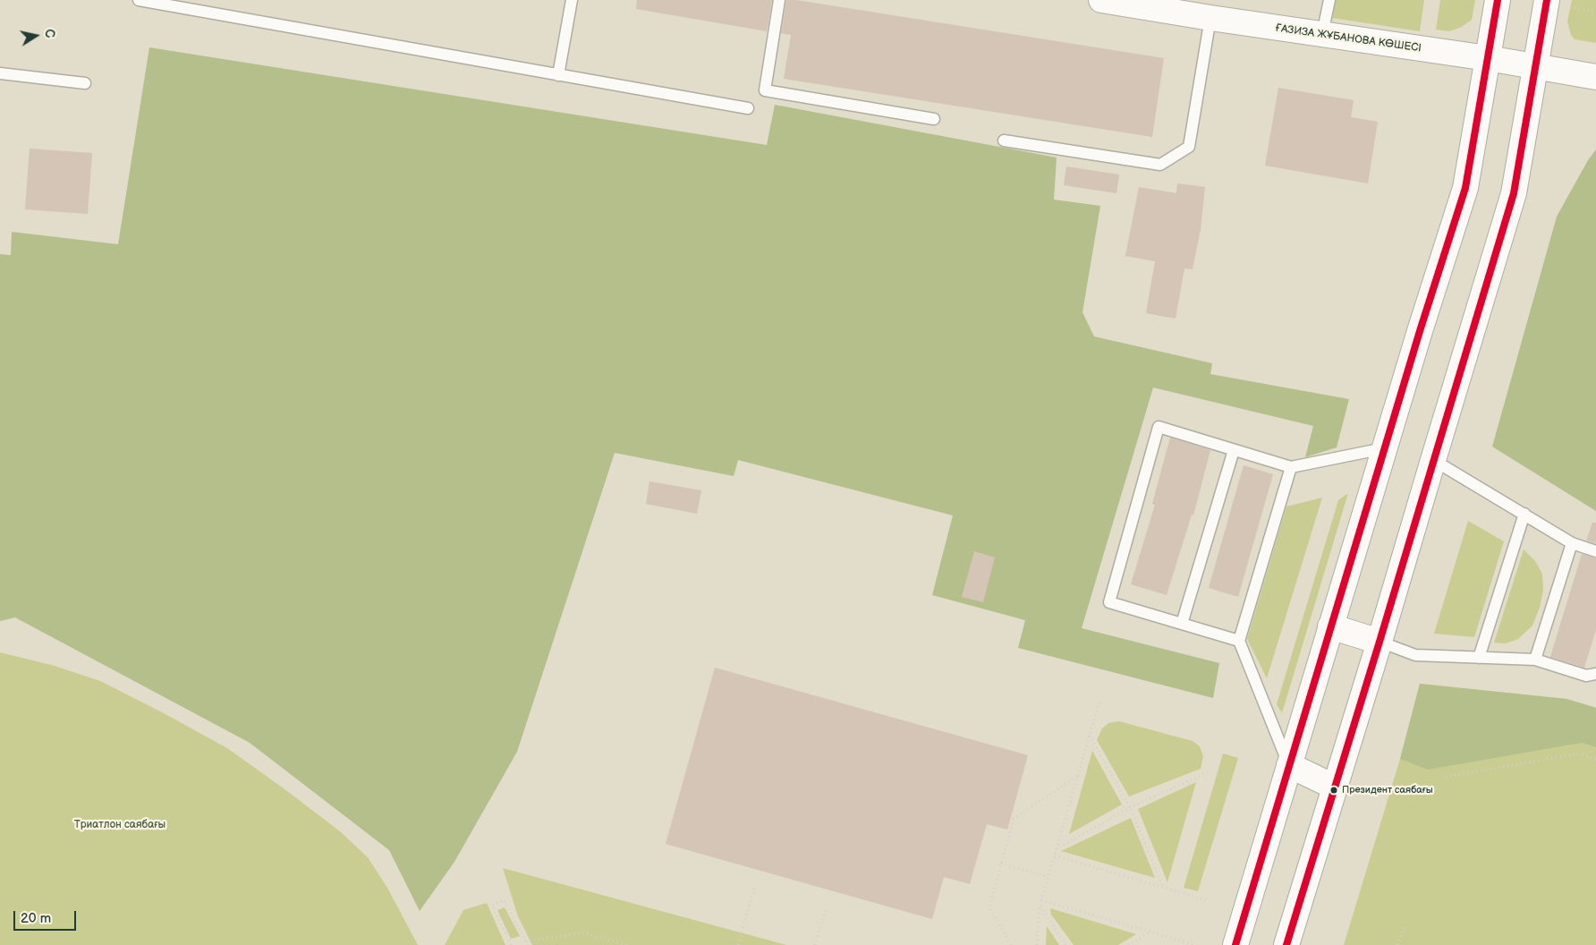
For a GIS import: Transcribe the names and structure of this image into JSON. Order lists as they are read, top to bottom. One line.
{"streets":{"main road":["ҒАЗИЗА ЖҰБАНОВА КӨШЕСІ"]},"parks":["Триатлон саябағы"],"places":["Президент саябағы"],"scale_bar":"20 m","north":"right"}
